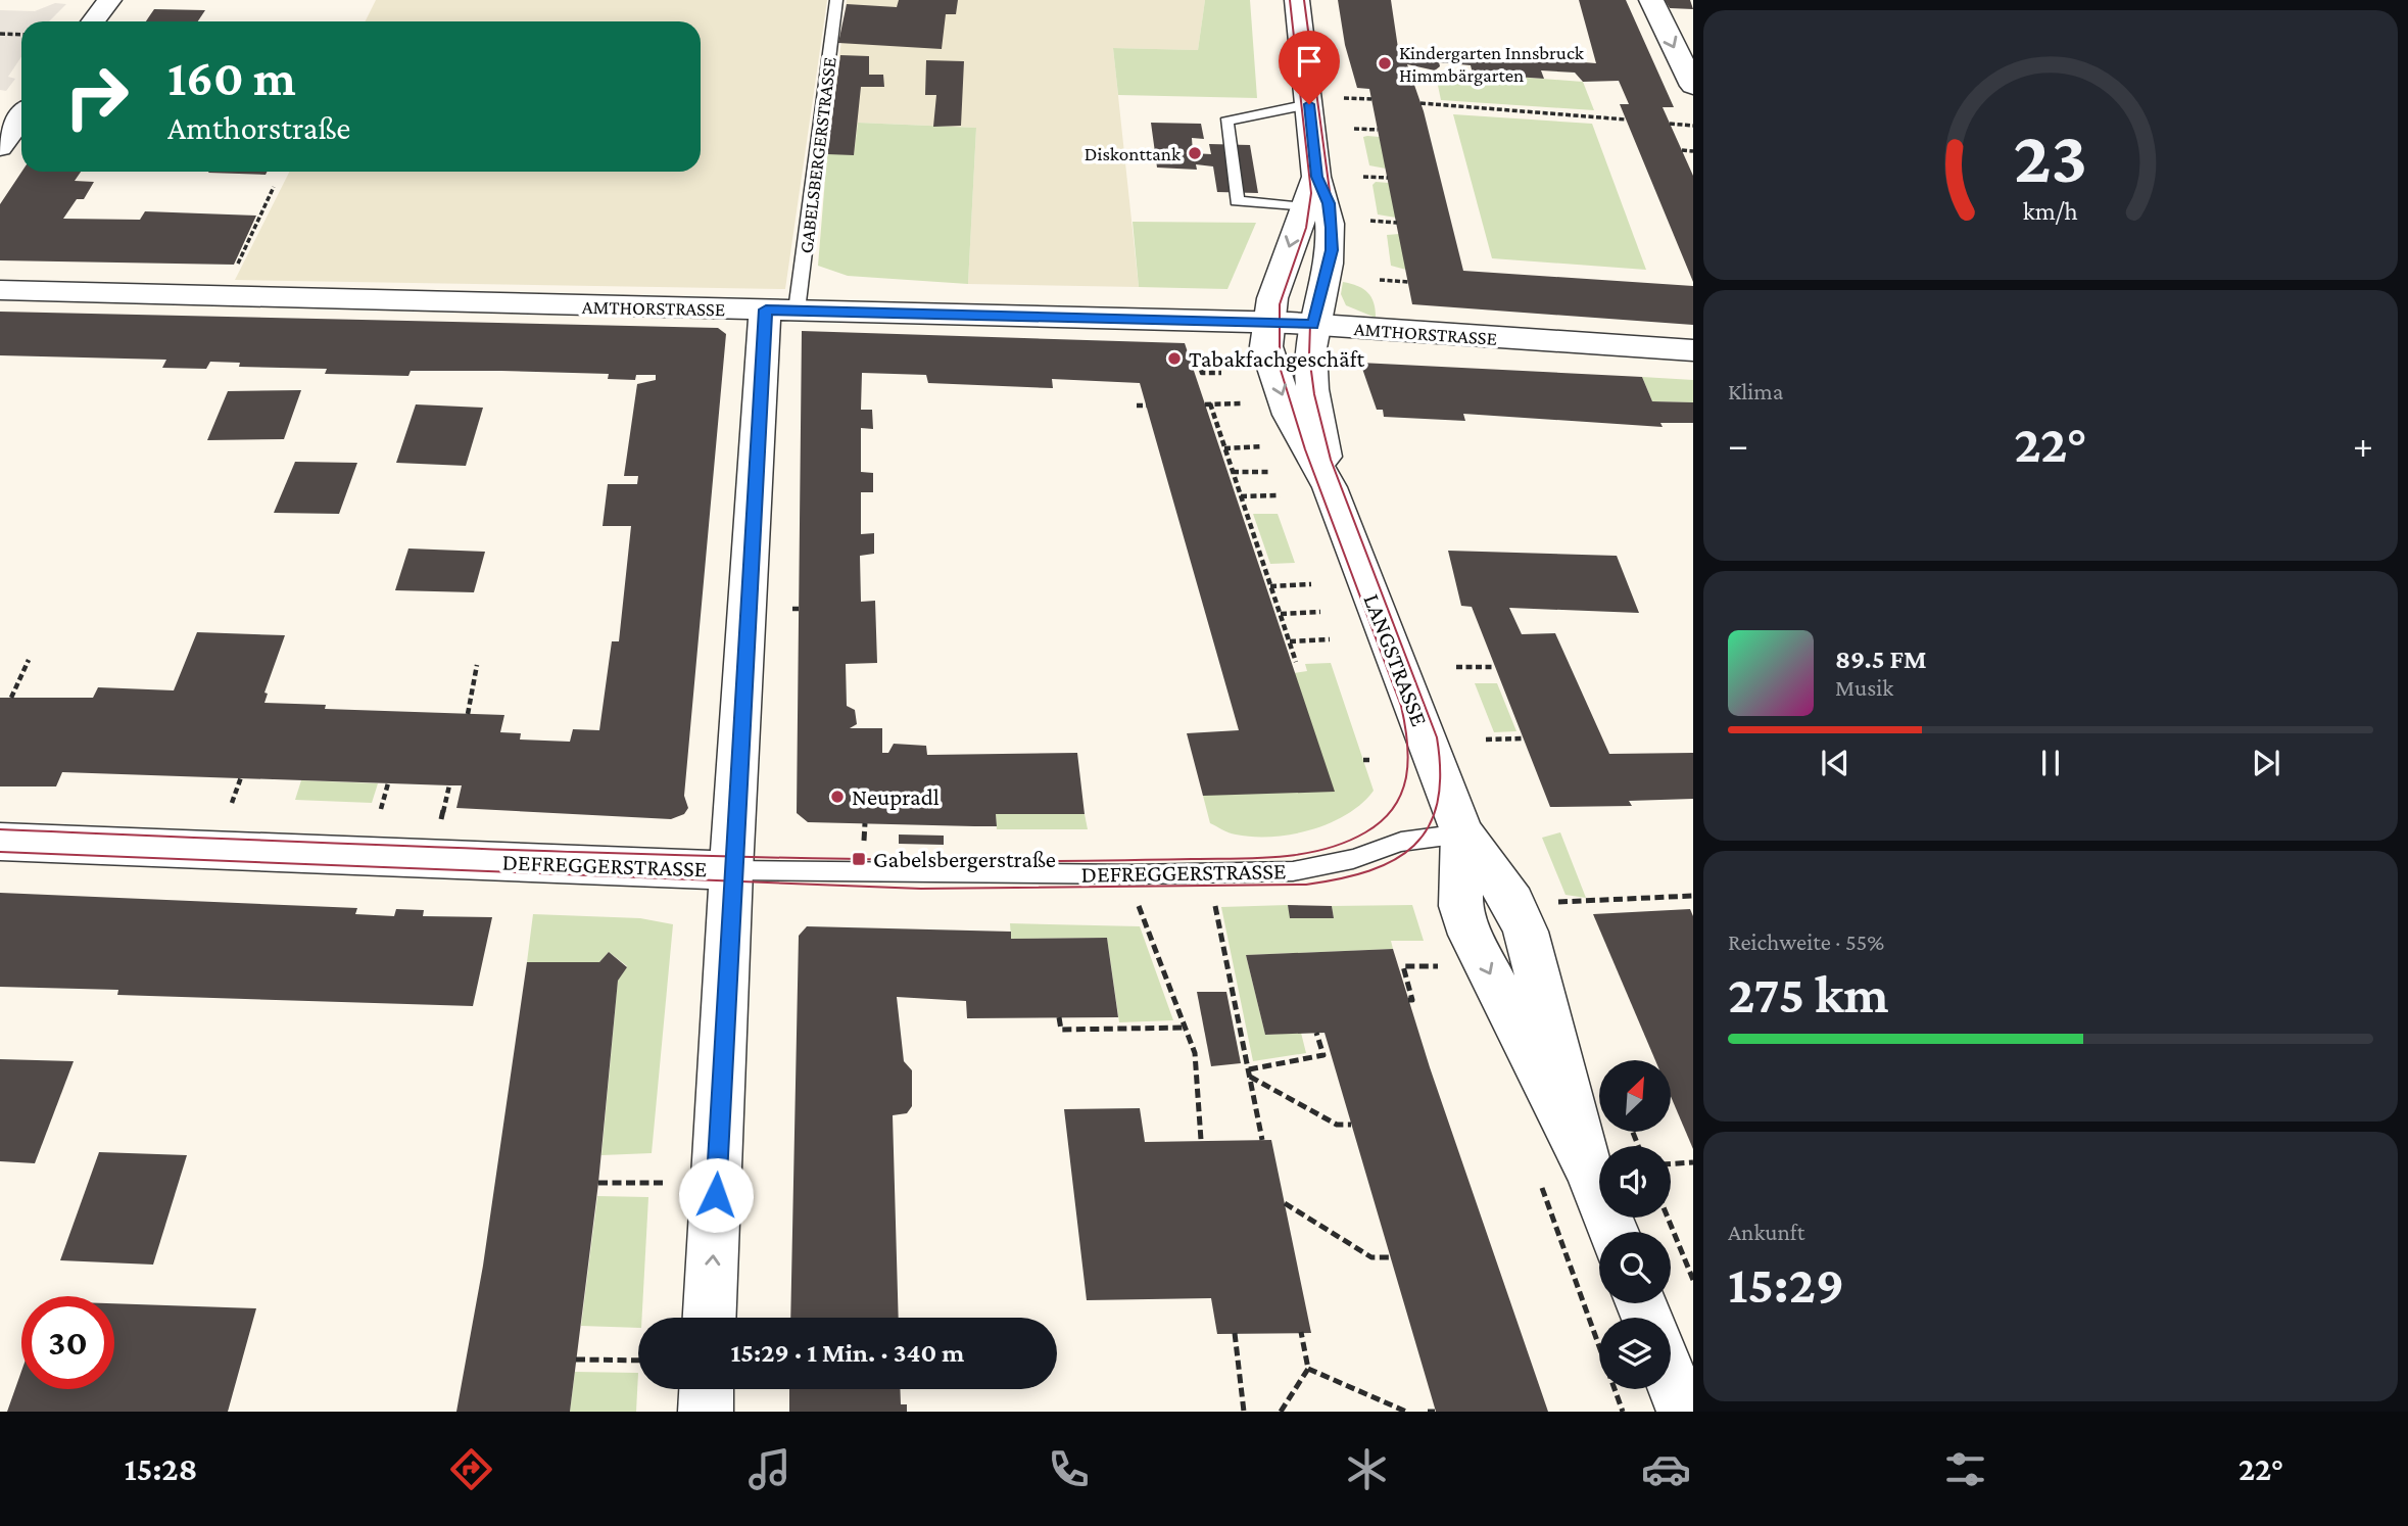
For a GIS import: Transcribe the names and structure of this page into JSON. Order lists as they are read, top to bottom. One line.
{"streets":{"street":["GABELSBERGERSTRASSE","AMTHORSTRASSE","LANGSTRASSE","DEFREGGERSTRASSE"]},"crossings":[["GABELSBERGERSTRASSE","AMTHORSTRASSE"],["GABELSBERGERSTRASSE","DEFREGGERSTRASSE"],["AMTHORSTRASSE","LANGSTRASSE"],["LANGSTRASSE","DEFREGGERSTRASSE"]],"places":{"other":["Kindergarten Innsbruck Himmbärgarten","Diskonttank","Tabakfachgeschäft","Neupradl"],"transit":["Gabelsbergerstraße"]},"north":"top right","page":{"turn":["160 m","Amthorstraße"],"tile":["Klima",["Reichweite · 55%","275 km"],["Ankunft","15:29"]],"heat":["−","22°","+"],"song":["89.5 FM","Musik"],"limit":"30","trip":"15:29 · 1 Min. · 340 m","tabs":["15:28","22°"],"gauge":["23","km/h"]}}
